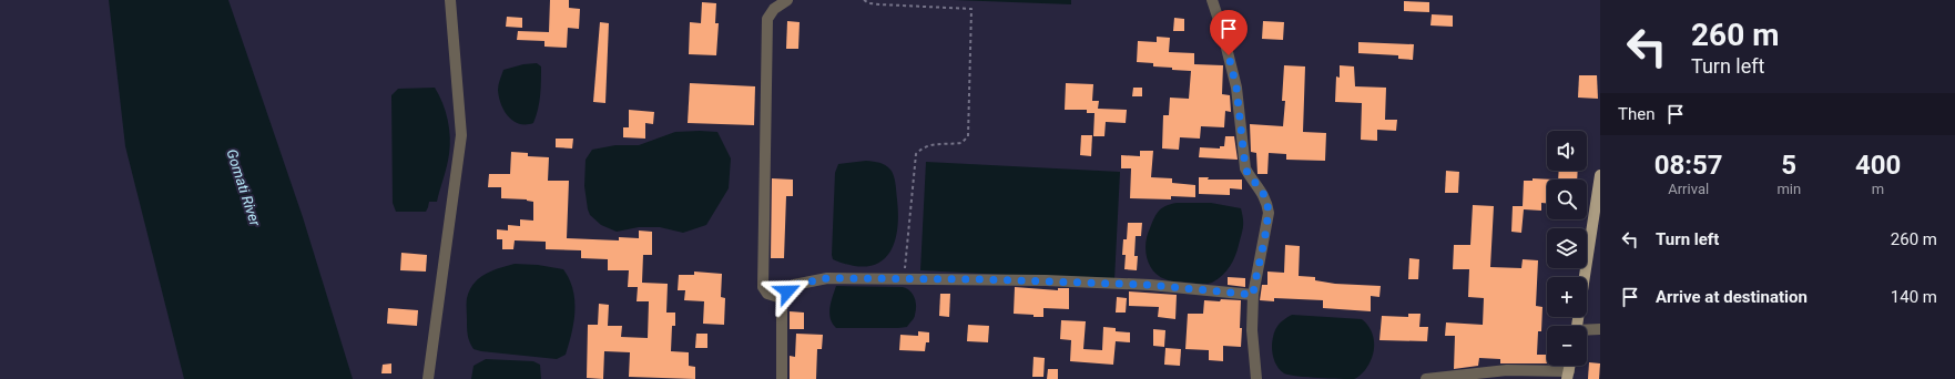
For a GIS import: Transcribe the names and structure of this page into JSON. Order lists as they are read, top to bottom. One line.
{"water":["Gomati River"],"page":{"turn":["260 m","Turn left"],"then":"Then","map_buttons":["+","−"],"eta":["08:57","Arrival","5","min","400","m"],"list":[{"name":"Turn left","value":"260 m"},{"name":"Arrive at destination","value":"140 m"}]}}
